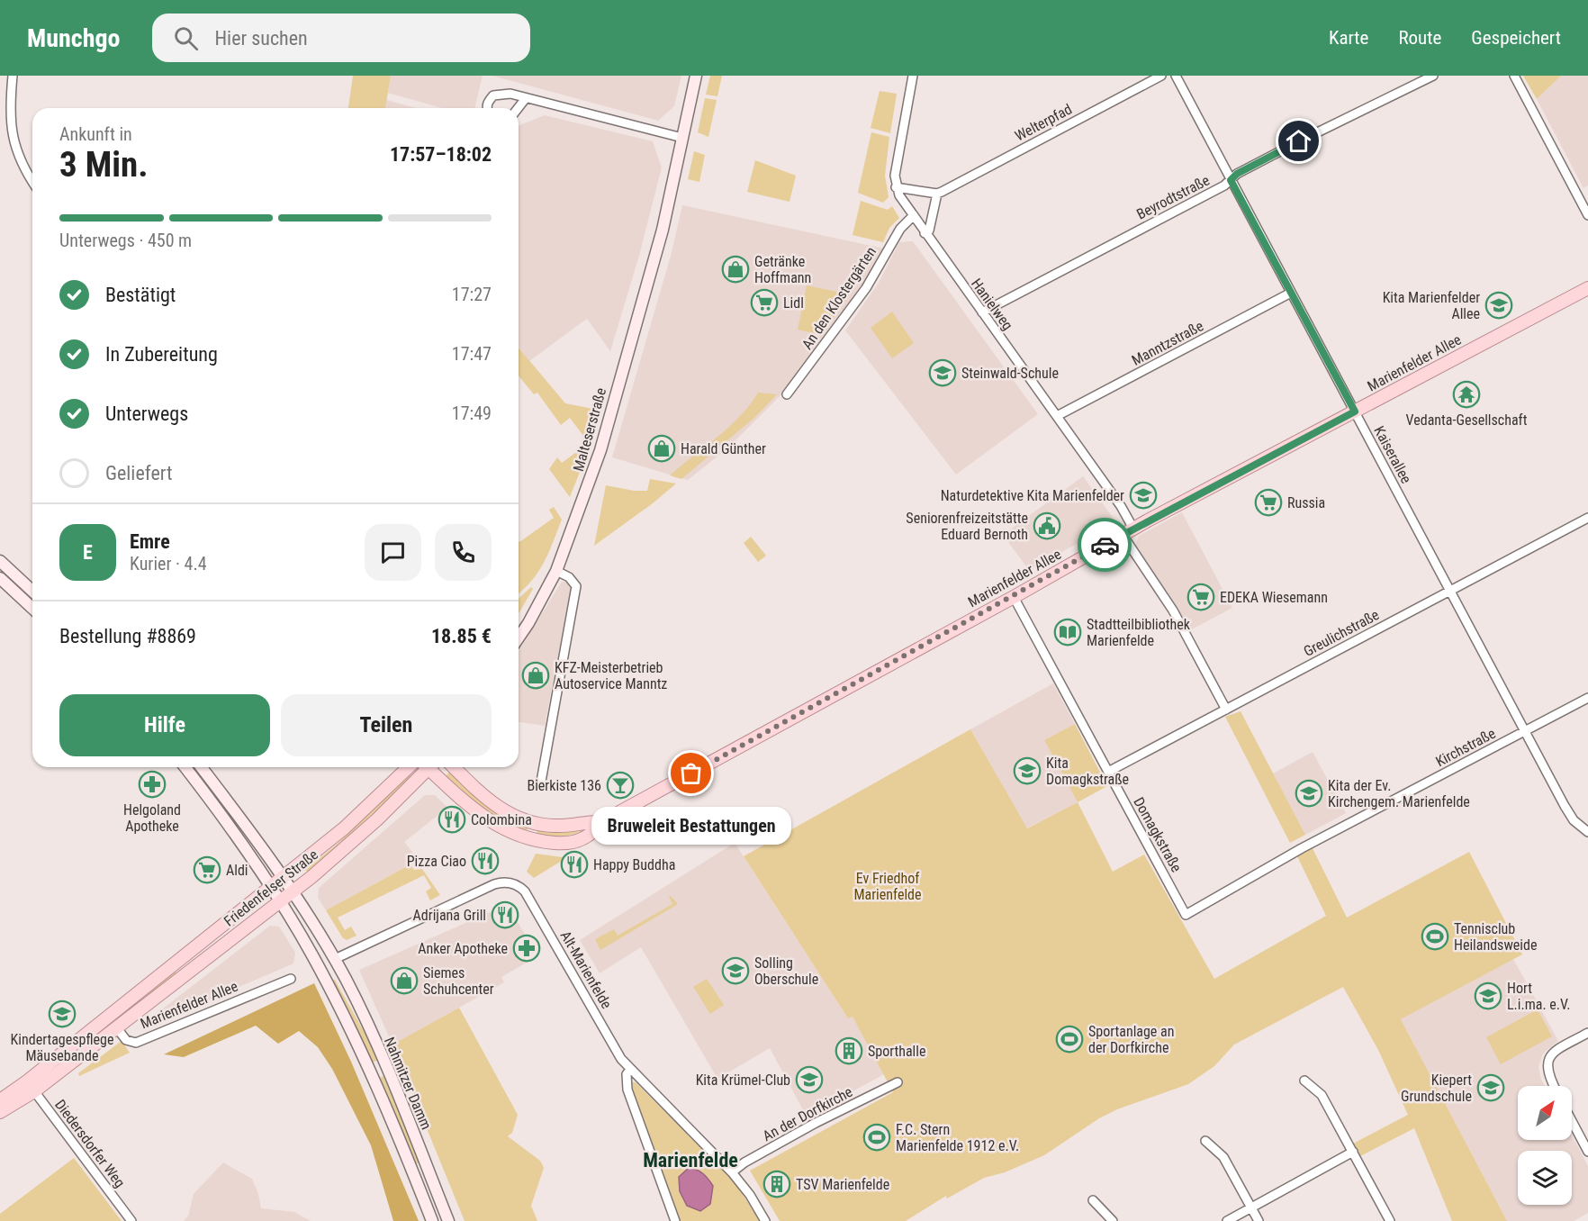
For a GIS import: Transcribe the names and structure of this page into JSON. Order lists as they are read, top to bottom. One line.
{"streets":{"main road":["Marienfelder Allee","Malteserstraße","Friedenfelser Straße","Nahmitzer Damm"],"street":["Welterpfad","Beyrodtstraße","An den Klostergärten","Hanielweg","Manntzstraße","Kaiserallee","Greulichstraße","Kirchstraße","Domagkstraße","Alt-Marienfelde","An der Dorfkirche","Diedersdorfer Weg"]},"crossings":[["Beyrodtstraße","Hanielweg"],["Beyrodtstraße","Kaiserallee"],["An den Klostergärten","Hanielweg"],["Hanielweg","Manntzstraße"],["Hanielweg","Marienfelder Allee"],["Hanielweg","Greulichstraße"],["Manntzstraße","Kaiserallee"],["Marienfelder Allee","Kaiserallee"],["Marienfelder Allee","Domagkstraße"],["Marienfelder Allee","Friedenfelser Straße"],["Kaiserallee","Greulichstraße"],["Kaiserallee","Kirchstraße"],["Greulichstraße","Domagkstraße"],["Kirchstraße","Domagkstraße"],["Friedenfelser Straße","Nahmitzer Damm"],["Friedenfelser Straße","Diedersdorfer Weg"],["Alt-Marienfelde","Nahmitzer Damm"],["Alt-Marienfelde","An der Dorfkirche"]],"districts":["Marienfelde"],"parks":["Ev Friedhof Marienfelde"],"places":{"shop":["Getränke Hoffmann","Harald Günther","KFZ-Meisterbetrieb Autoservice Manntz","Siemes Schuhcenter"],"supermarket":["Lidl","Russia","EDEKA Wiesemann","Aldi"],"school or university":["Kita Marienfelder Allee","Steinwald-Schule","Naturdetektive Kita Marienfelder","Kita Domagkstraße","Kita der Ev. Kirchengem. Marienfelde","Solling Oberschule","Hort L.i.ma. e.V.","Kindertagespflege Mäusebande","Kita Krümel-Club","Kiepert Grundschule"],"temple":["Vedanta-Gesellschaft"],"public building":["Seniorenfreizeitstätte Eduard Bernoth"],"library":["Stadtteilbibliothek Marienfelde"],"other":["Bruweleit Bestattungen"],"pharmacy":["Helgoland Apotheke","Anker Apotheke"],"bar":["Bierkiste 136"],"restaurant":["Colombina","Pizza Ciao","Happy Buddha","Adrijana Grill"],"sports":["Tennisclub Heilandsweide","Sportanlage an der Dorfkirche","F.C. Stern Marienfelde 1912 e.V."],"building":["Sporthalle","TSV Marienfelde"]},"north":"top right","page":{"header":"Munchgo","search":"Hier suchen","nav":["Karte","Route","Gespeichert"],"heading":["3 Min.","Ankunft in","17:57–18:02"],"panel":["Emre","Kurier · 4.4","Bestellung #8869","18.85 €"],"bar":"Unterwegs · 450 m","list":[["Bestätigt","17:27"],["In Zubereitung","17:47"],["Unterwegs","17:49"],"Geliefert"],"round":"E","buttons":["Hilfe","Teilen"],"bubble":"Bruweleit Bestattungen"}}
